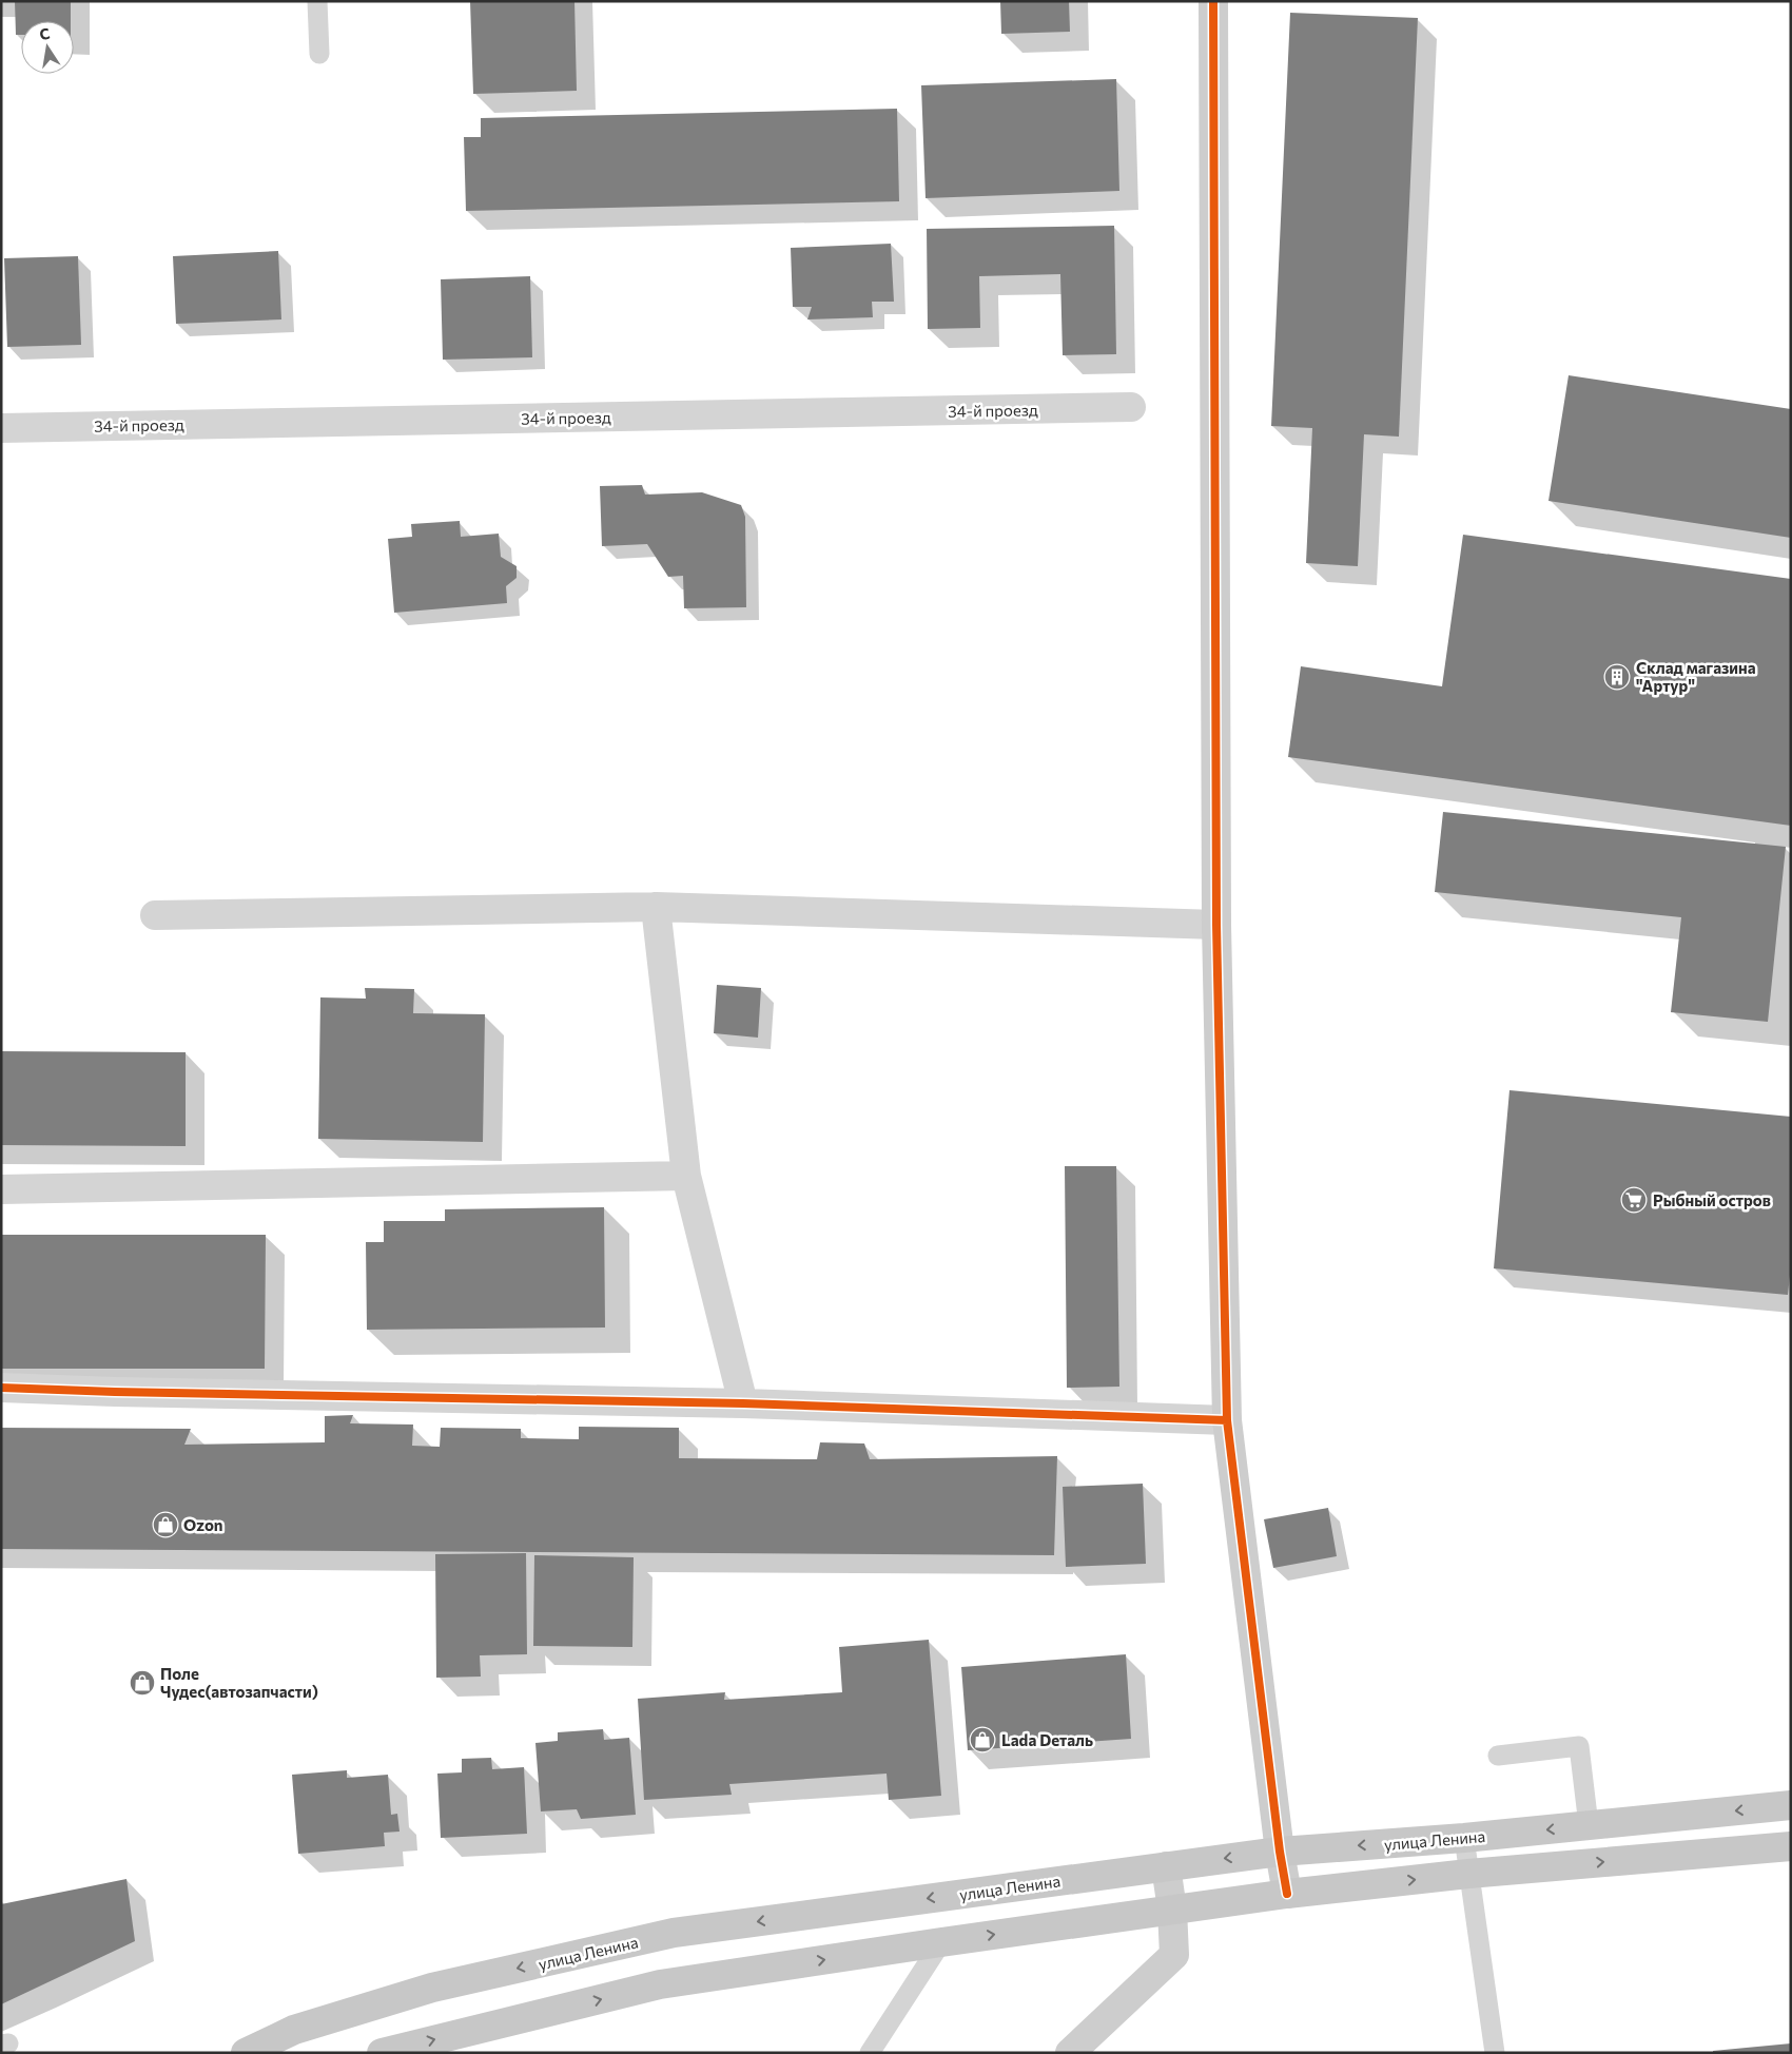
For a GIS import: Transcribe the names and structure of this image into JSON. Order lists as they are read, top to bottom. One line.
{"streets":{"main road":["улица Ленина"],"street":["34-й проезд"]},"places":{"building":["Склад магазина \"Артур\""],"supermarket":["Рыбный остров"],"shop":["Ozon","Поле Чудес(автозапчасти)","Lada Dеталь"]},"north":"top"}
